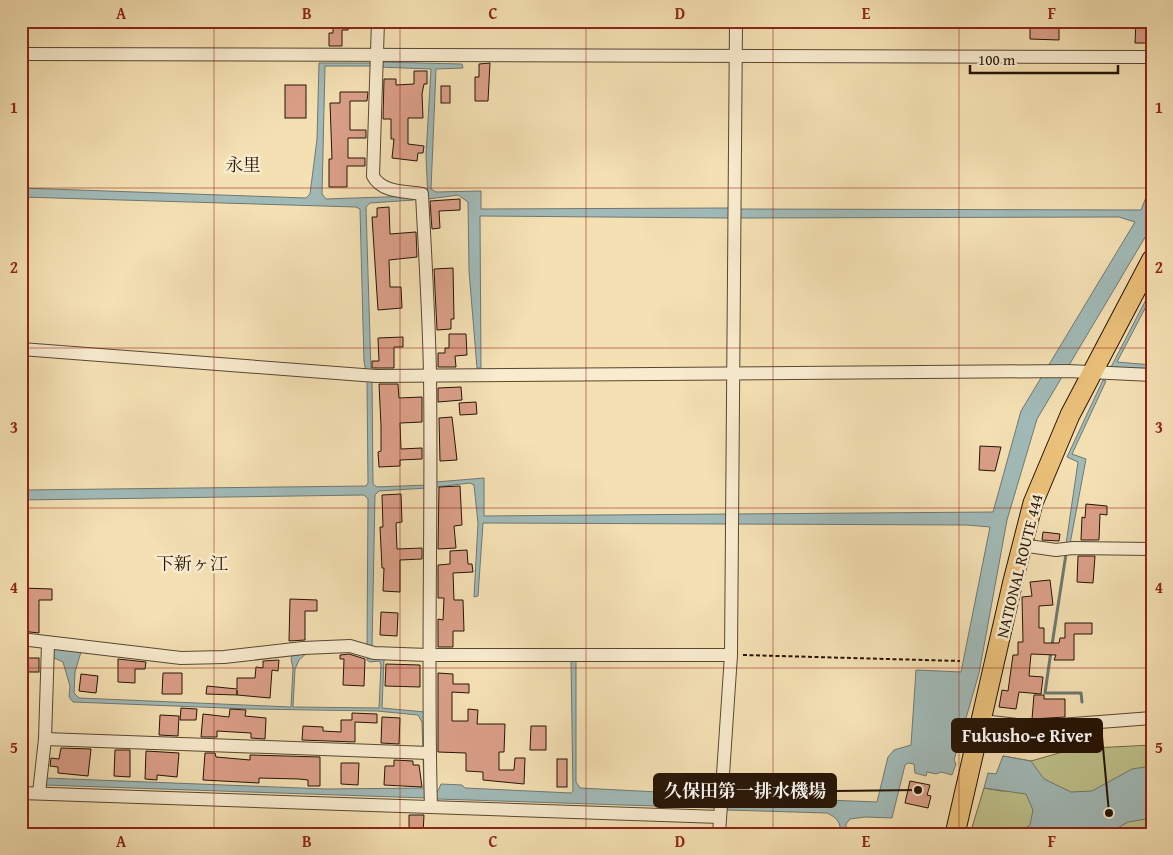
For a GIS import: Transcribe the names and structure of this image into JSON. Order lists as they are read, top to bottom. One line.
{"streets":{"highway":["NATIONAL ROUTE 444"]},"districts":["永里","下新ヶ江"],"places":["久保田第一排水機場","Fukusho-e River"],"scale_bar":"100 m","grid":{"columns":["A","B","C","D","E","F"],"rows":["1","2","3","4","5"]}}
